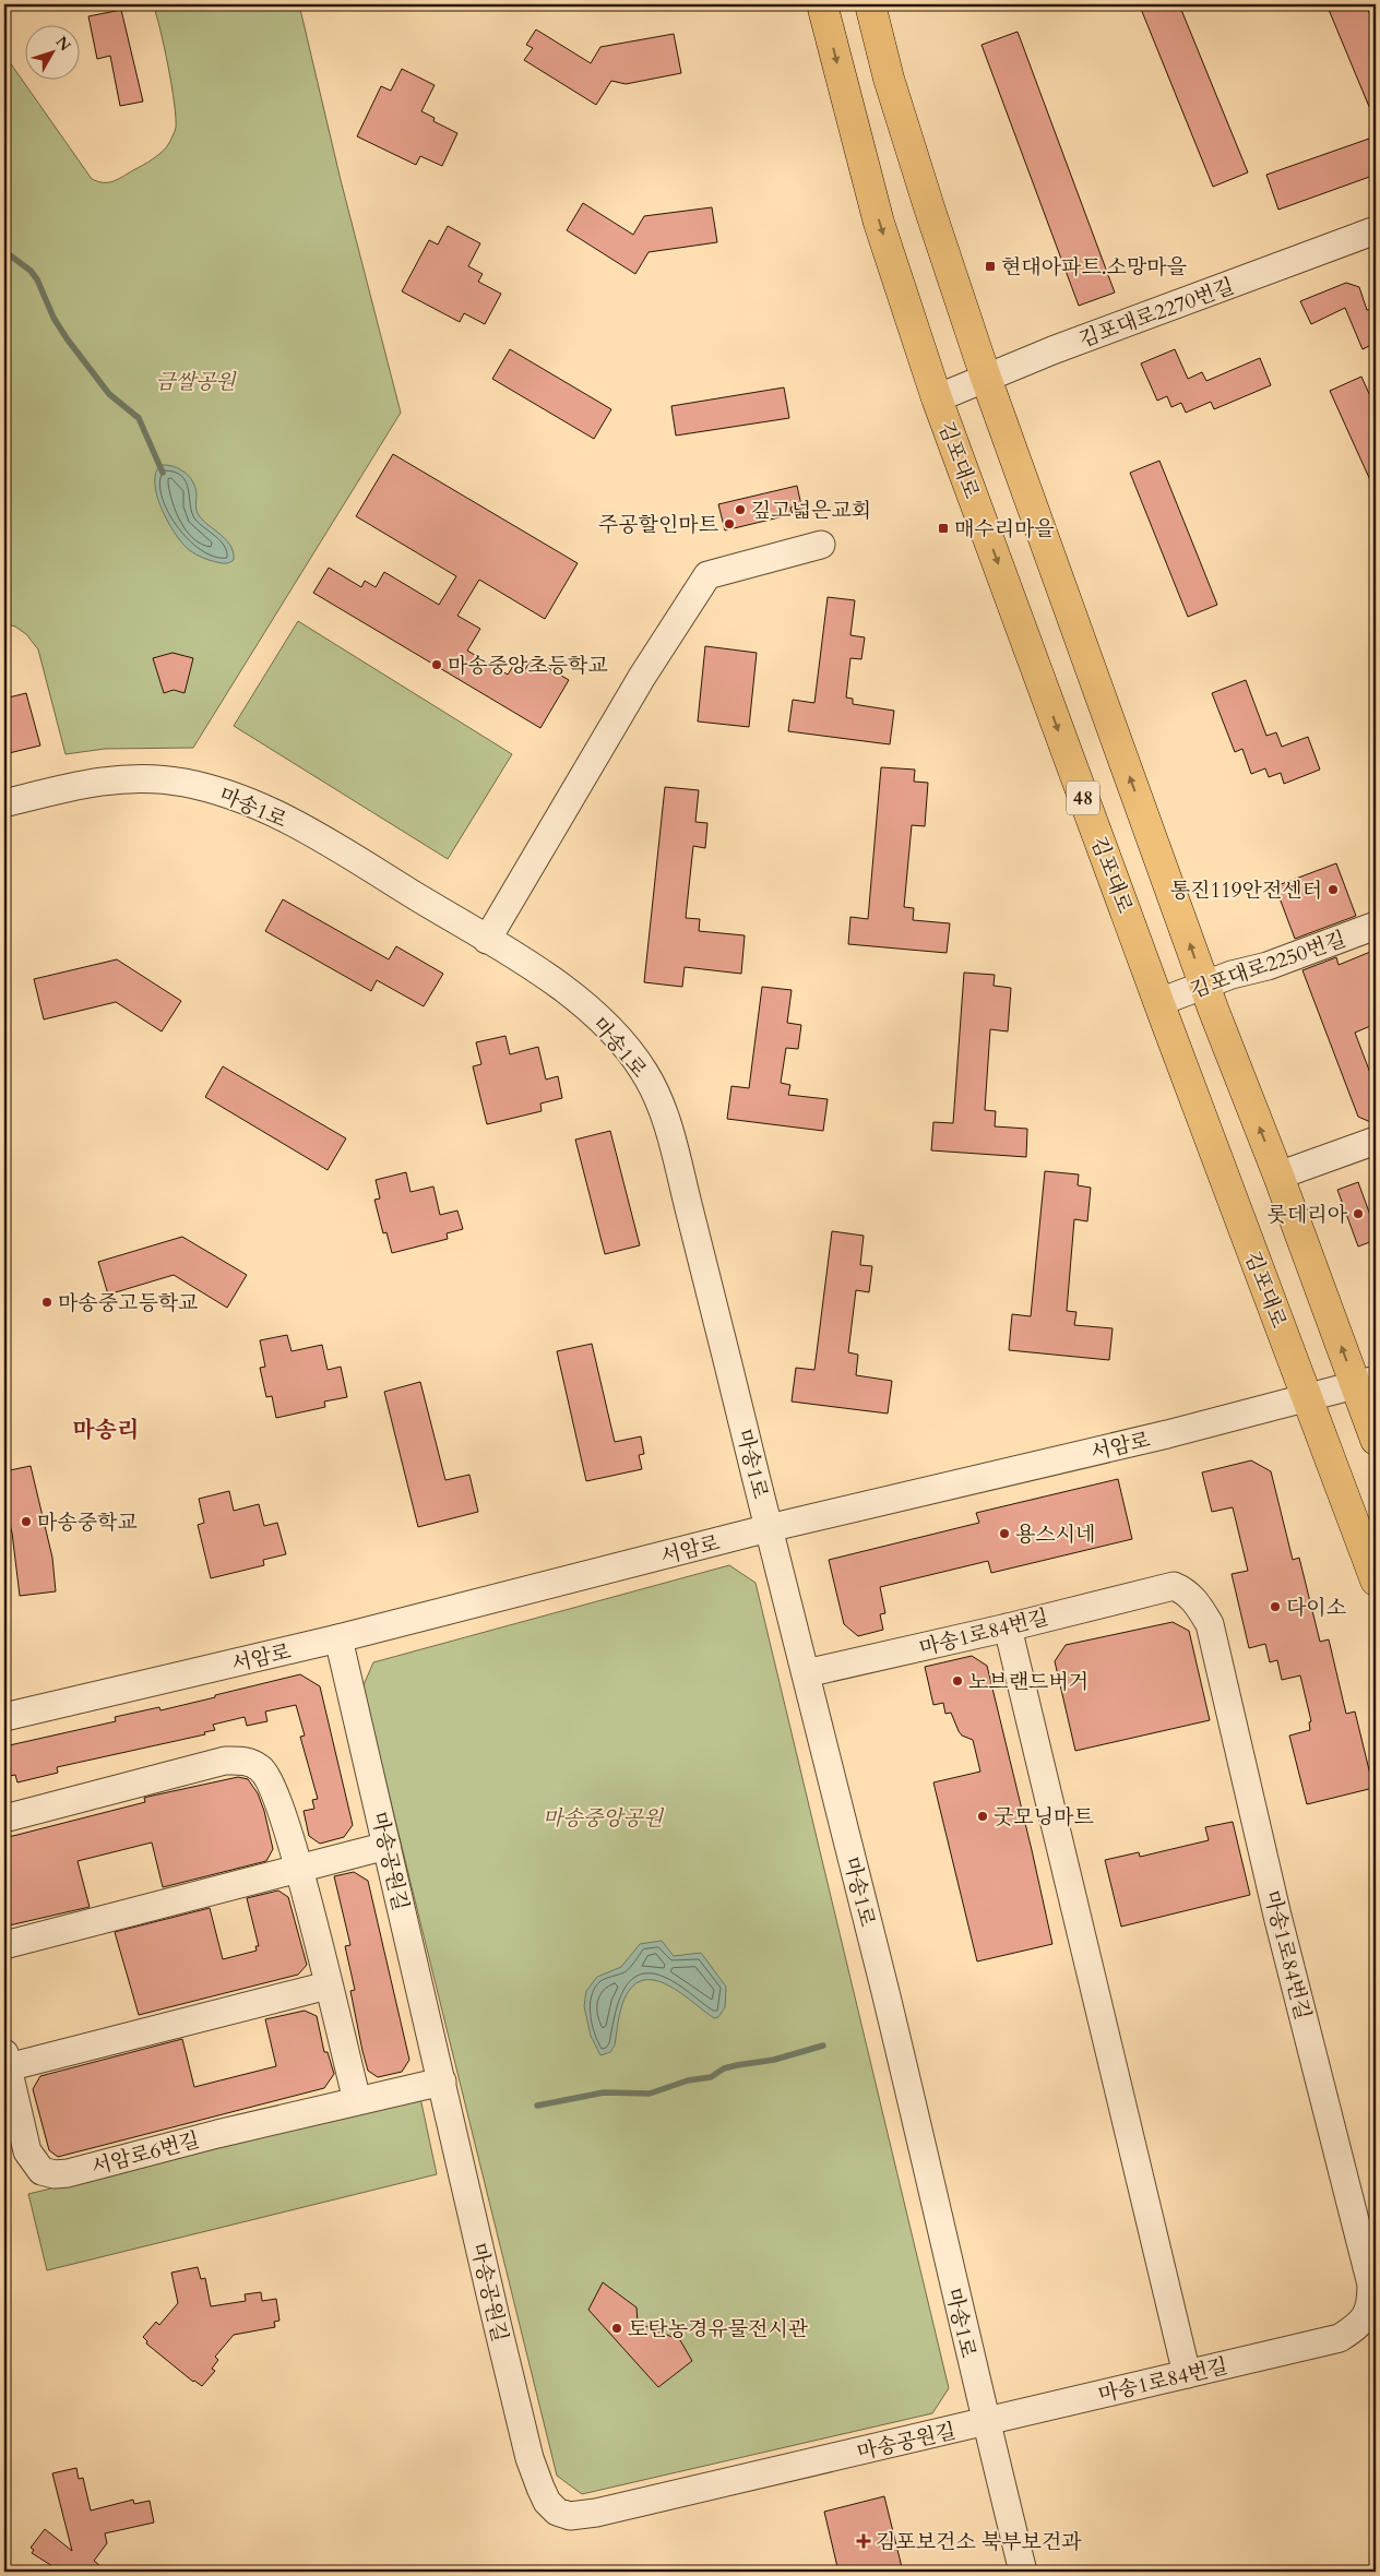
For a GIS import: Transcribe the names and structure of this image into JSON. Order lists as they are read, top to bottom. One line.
{"streets":{"main road":["김포대로","48"],"street":["김포대로2270번길","마송1로","김포대로2250번길","서암로","마송1로84번길","마송공원길","서암로6번길"]},"crossings":[["김포대로2270번길","김포대로"],["김포대로2270번길","48"],["김포대로","김포대로2250번길"],["김포대로","서암로"],["48","김포대로2250번길"],["48","서암로"],["마송1로","서암로"],["마송1로","마송1로84번길"],["마송1로","마송공원길"],["서암로","마송공원길"],["마송1로84번길","마송공원길"],["마송공원길","서암로6번길"]],"districts":["마송리"],"parks":["금쌀공원","마송중앙공원"],"places":{"transit":["현대아파트.소망마을","매수리마을"],"other":["깊고넓은교회","주공할인마트","마송중앙초등학교","통진119안전센터","롯데리아","마송중고등학교","마송중학교","용스시네","다이소","노브랜드버거","굿모닝마트","토탄농경유물전시관"],"health":["김포보건소 북부보건과"]},"north":"top right"}
